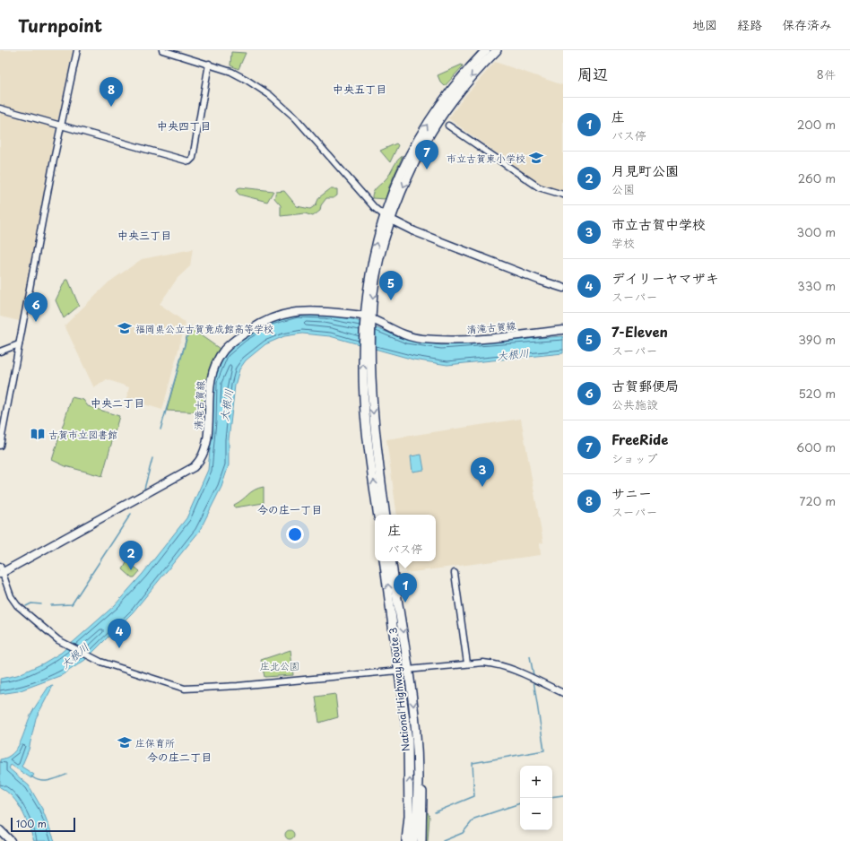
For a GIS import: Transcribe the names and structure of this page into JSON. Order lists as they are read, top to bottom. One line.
{"streets":{"highway":["National Highway Route 3"],"main road":["清滝古賀線"]},"districts":["中央五丁目","中央四丁目","中央三丁目","中央二丁目","今の庄一丁目","今の庄二丁目"],"water":["大根川"],"parks":["庄北公園"],"places":{"school or university":["市立古賀東小学校","福岡県公立古賀竟成館高等学校","庄保育所"],"library":["古賀市立図書館"]},"scale_bar":"100 m","page":{"header":"Turnpoint","nav":["地図","経路","保存済み"],"heading":["周辺","8件"],"pins":["8","7","5","6","3","2","1","4"],"list":[{"mark":"1","name":"庄","note":"バス停","value":"200 m"},{"mark":"2","name":"月見町公園","note":"公園","value":"260 m"},{"mark":"3","name":"市立古賀中学校","note":"学校","value":"300 m"},{"mark":"4","name":"デイリーヤマザキ","note":"スーパー","value":"330 m"},{"mark":"5","name":"7-Eleven","note":"スーパー","value":"390 m"},{"mark":"6","name":"古賀郵便局","note":"公共施設","value":"520 m"},{"mark":"7","name":"FreeRide","note":"ショップ","value":"600 m"},{"mark":"8","name":"サニー","note":"スーパー","value":"720 m"}],"popup":["庄","バス停"],"map_buttons":["+","−"],"scale":"100 m"}}
